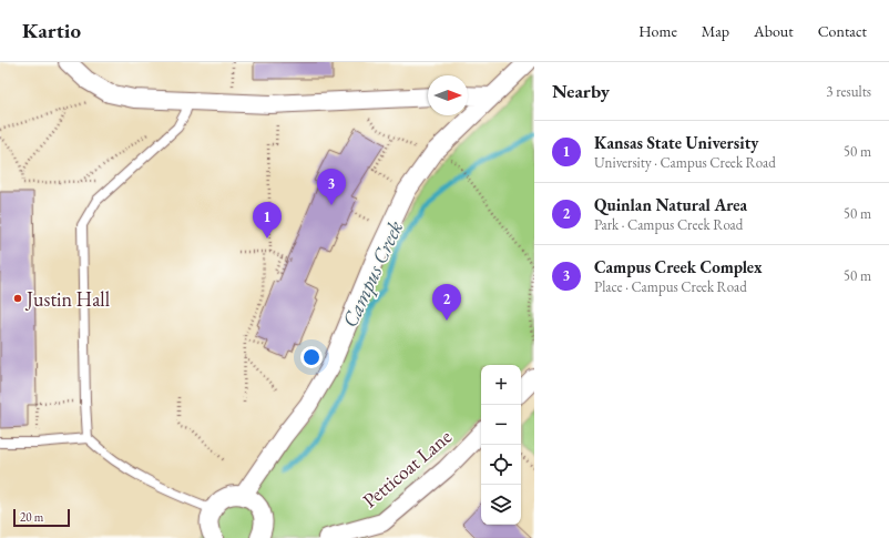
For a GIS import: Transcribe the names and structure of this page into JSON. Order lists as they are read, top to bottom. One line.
{"streets":{"street":["Petticoat Lane"]},"water":["Campus Creek"],"places":["Justin Hall"],"scale_bar":"20 m","north":"right","page":{"header":"Kartio","nav":["Home","Map","About","Contact"],"heading":["Nearby","3 results"],"list":[{"mark":"1","name":"Kansas State University","note":"University · Campus Creek Road","value":"50 m"},{"mark":"2","name":"Quinlan Natural Area","note":"Park · Campus Creek Road","value":"50 m"},{"mark":"3","name":"Campus Creek Complex","note":"Place · Campus Creek Road","value":"50 m"}],"pins":["3","1","2"],"map_buttons":["+","−"],"scale":"20 m"}}
